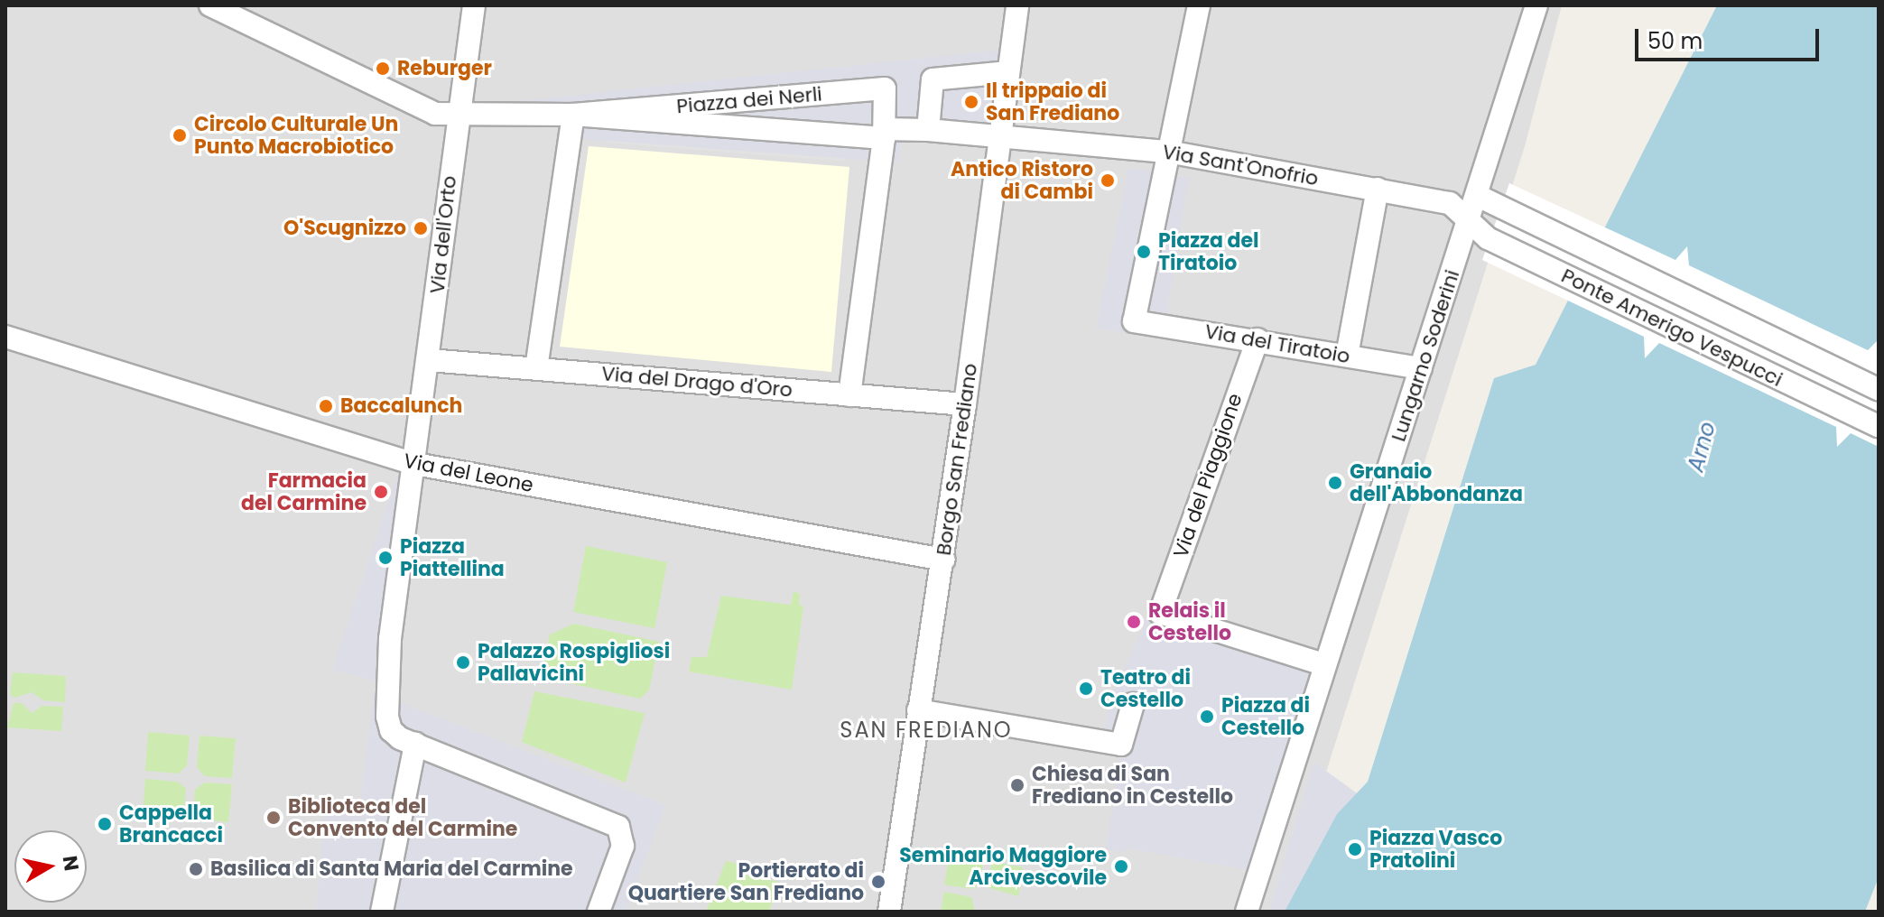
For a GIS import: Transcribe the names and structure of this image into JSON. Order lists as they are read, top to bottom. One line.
{"streets":{"street":["Piazza dei Nerli","Via Sant'Onofrio","Via dell'Orto","Ponte Amerigo Vespucci","Via del Tiratoio","Lungarno Soderini","Via del Drago d'Oro","Borgo San Frediano","Via del Leone","Via del Piaggione"]},"crossings":[["Piazza dei Nerli","Via Sant'Onofrio"],["Piazza dei Nerli","Via dell'Orto"],["Piazza dei Nerli","Borgo San Frediano"],["Via Sant'Onofrio","Ponte Amerigo Vespucci"],["Via Sant'Onofrio","Via del Tiratoio"],["Via Sant'Onofrio","Lungarno Soderini"],["Via Sant'Onofrio","Borgo San Frediano"],["Via dell'Orto","Via del Drago d'Oro"],["Via dell'Orto","Via del Leone"],["Ponte Amerigo Vespucci","Lungarno Soderini"],["Via del Tiratoio","Lungarno Soderini"],["Via del Tiratoio","Via del Piaggione"],["Lungarno Soderini","Via del Piaggione"],["Via del Drago d'Oro","Borgo San Frediano"],["Borgo San Frediano","Via del Leone"]],"districts":["SAN FREDIANO"],"water":["Arno"],"places":["Reburger","Il trippaio di San Frediano","Circolo Culturale Un Punto Macrobiotico","Antico Ristoro di Cambi","O'Scugnizzo","Piazza del Tiratoio","Baccalunch","Granaio dell'Abbondanza","Farmacia del Carmine","Piazza Piattellina","Relais il Cestello","Palazzo Rospigliosi Pallavicini","Teatro di Cestello","Piazza di Cestello","Chiesa di San Frediano in Cestello","Biblioteca del Convento del Carmine","Cappella Brancacci","Piazza Vasco Pratolini","Seminario Maggiore Arcivescovile","Basilica di Santa Maria del Carmine","Portierato di Quartiere San Frediano"],"scale_bar":"50 m","north":"right"}
